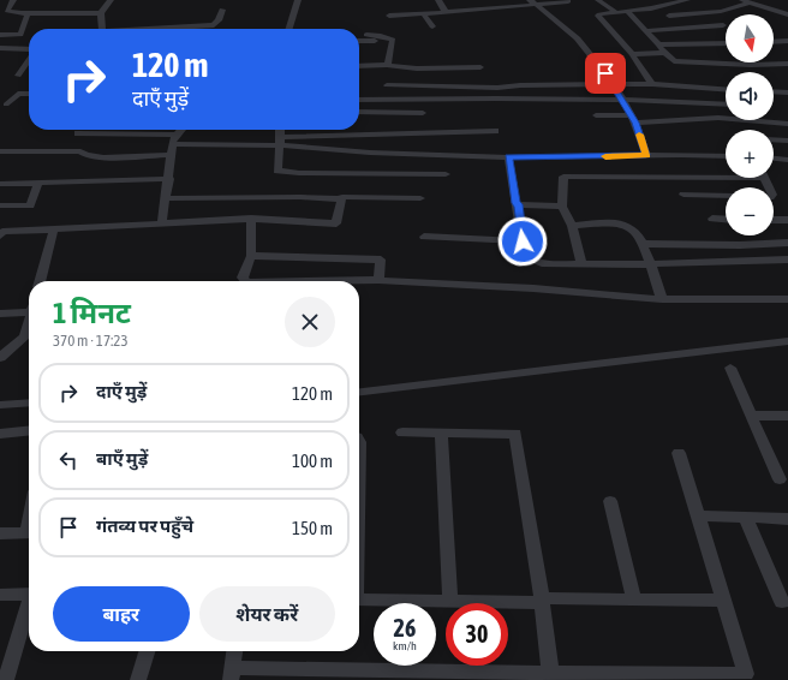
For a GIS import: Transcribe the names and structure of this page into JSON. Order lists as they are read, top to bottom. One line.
{"north":"bottom","page":{"map_buttons":["+","−"],"turn":["120 m","दाएँ मुड़ें"],"heading":["1 मिनट","370 m · 17:23"],"list":[{"name":"दाएँ मुड़ें","value":"120 m"},{"name":"बाएँ मुड़ें","value":"100 m"},{"name":"गंतव्य पर पहुँचे","value":"150 m"}],"buttons":["बाहर","शेयर करें"],"speed":"26 km/h","limit":"30"}}
